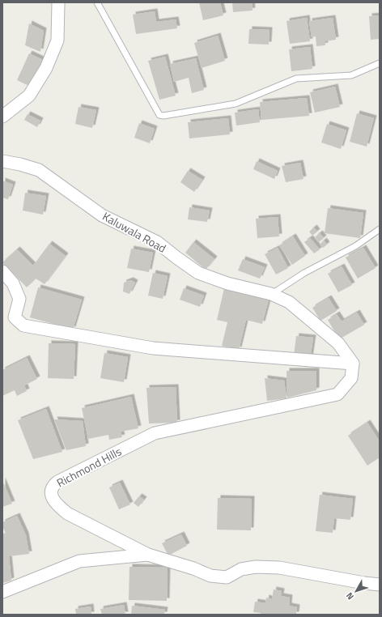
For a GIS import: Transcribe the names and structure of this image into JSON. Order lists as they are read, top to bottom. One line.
{"streets":{"street":["Kaluwala Road","Richmond Hills"]},"north":"bottom left"}
